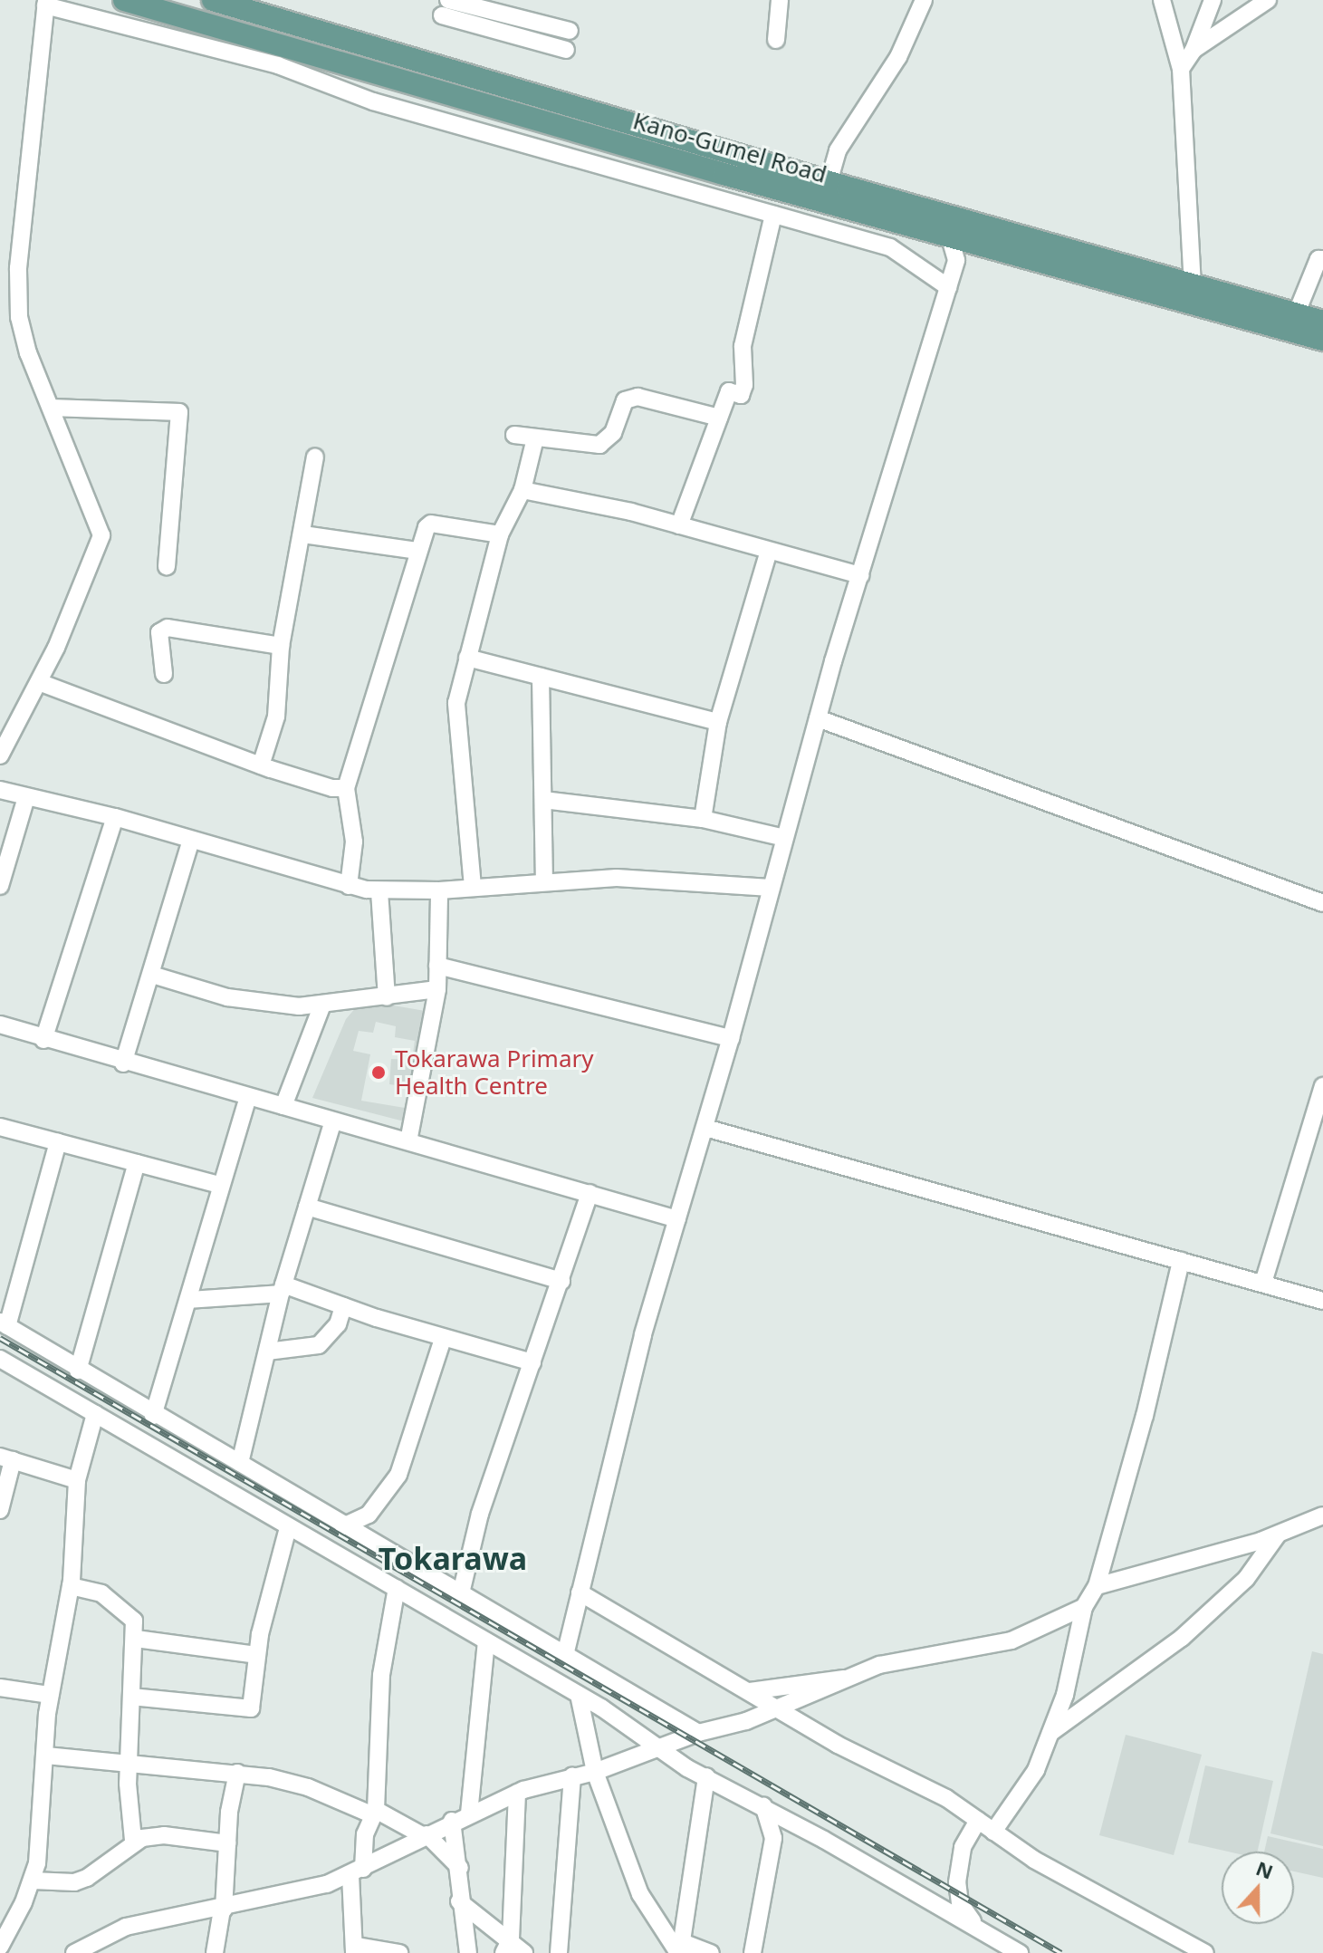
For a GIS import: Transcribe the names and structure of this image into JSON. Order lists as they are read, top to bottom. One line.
{"streets":{"main road":["Kano-Gumel Road"]},"districts":["Tokarawa"],"places":["Tokarawa Primary Health Centre"],"north":"top"}
